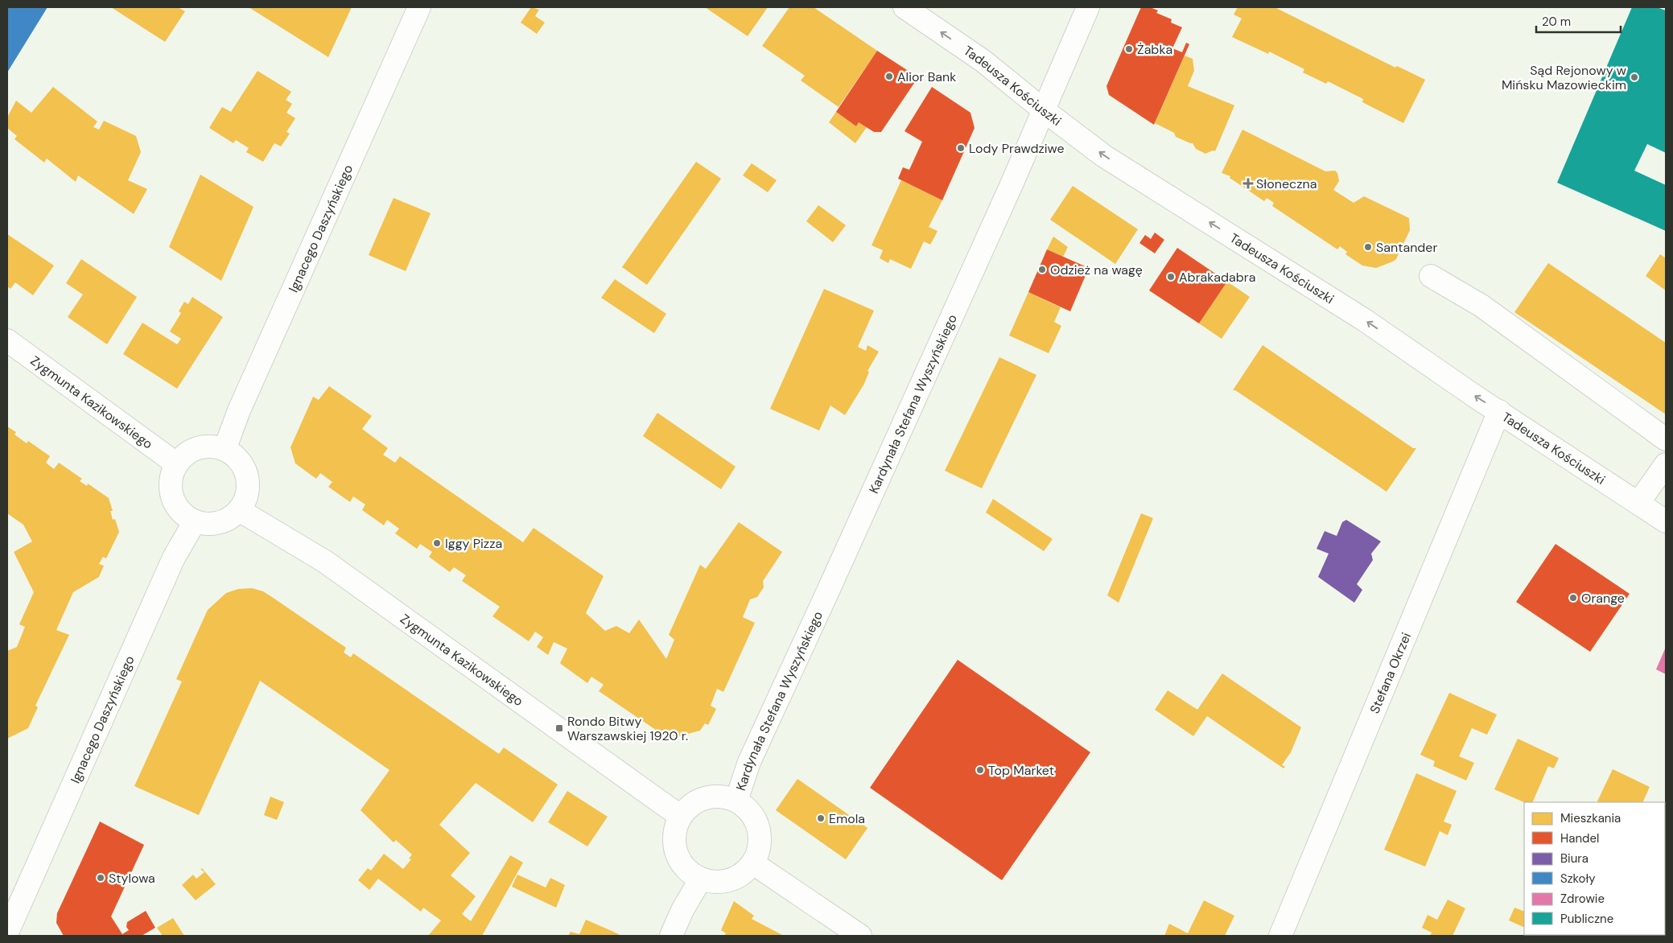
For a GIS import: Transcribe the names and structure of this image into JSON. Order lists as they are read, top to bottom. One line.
{"streets":{"street":["Tadeusza Kościuszki","Ignacego Daszyńskiego","Zygmunta Kazikowskiego","Kardynała Stefana Wyszyńskiego","Stefana Okrzei"]},"crossings":[["Tadeusza Kościuszki","Kardynała Stefana Wyszyńskiego"],["Tadeusza Kościuszki","Stefana Okrzei"],["Ignacego Daszyńskiego","Zygmunta Kazikowskiego"],["Zygmunta Kazikowskiego","Kardynała Stefana Wyszyńskiego"]],"one_way":["Tadeusza Kościuszki"],"places":{"other":["Żabka","Alior Bank","Sąd Rejonowy w Mińsku Mazowieckim","Lody Prawdziwe","Santander","Odzież na wagę","Abrakadabra","Iggy Pizza","Orange","Top Market","Emola","Stylowa"],"health":["Słoneczna"],"transit":["Rondo Bitwy Warszawskiej 1920 r."]},"legend":["Mieszkania","Handel","Biura","Szkoły","Zdrowie","Publiczne"],"scale_bar":"20 m"}
